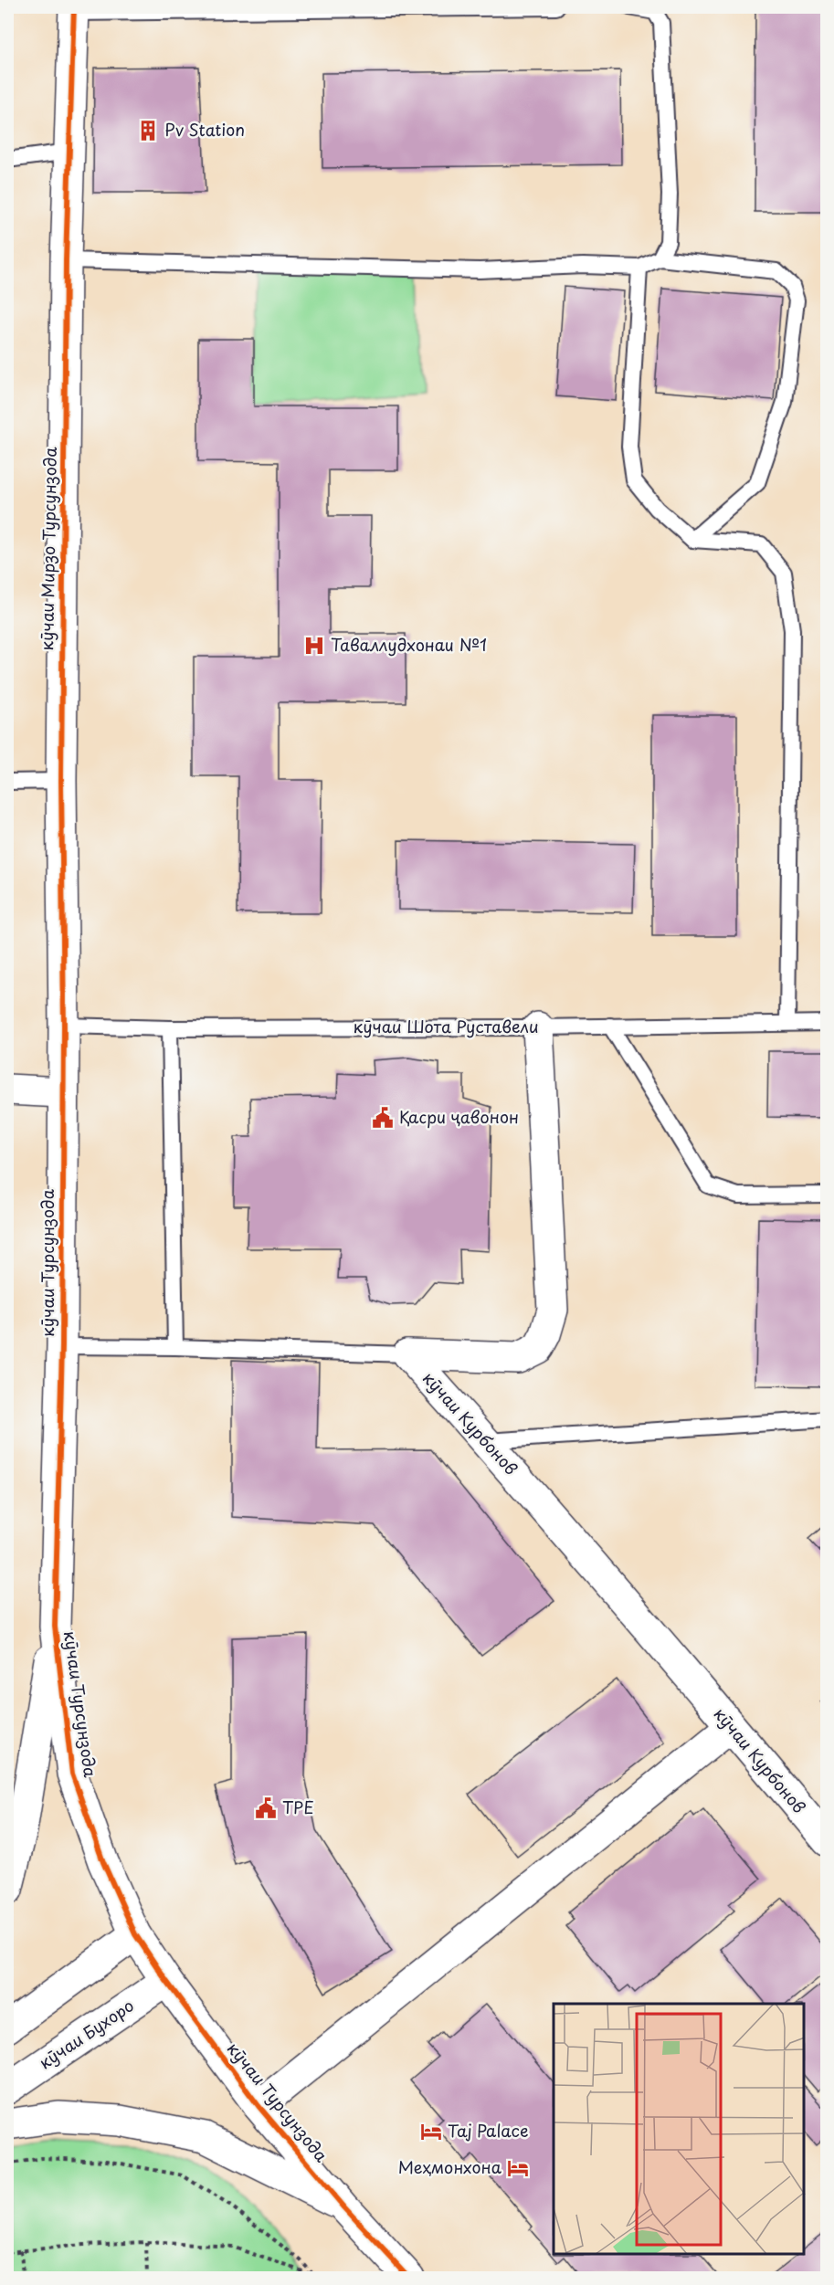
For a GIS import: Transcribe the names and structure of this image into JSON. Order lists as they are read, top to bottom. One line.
{"streets":{"street":["кӯчаи Мирзо Турсунзода","кӯчаи Турсунзода","кӯчаи Курбонов","кӯчаи Бухоро"],"lane":["кӯчаи Шота Руставели"]},"crossings":[["кӯчаи Мирзо Турсунзода","кӯчаи Шота Руставели"],["кӯчаи Мирзо Турсунзода","кӯчаи Турсунзода"],["кӯчаи Шота Руставели","кӯчаи Курбонов"],["кӯчаи Турсунзода","кӯчаи Бухоро"]],"places":{"building":["Pv Station"],"hospital":["Таваллудхонаи №1"],"public building":["Қасри ҷавонон","TPE"],"hotel":["Taj Palace","Меҳмонхона"]}}
